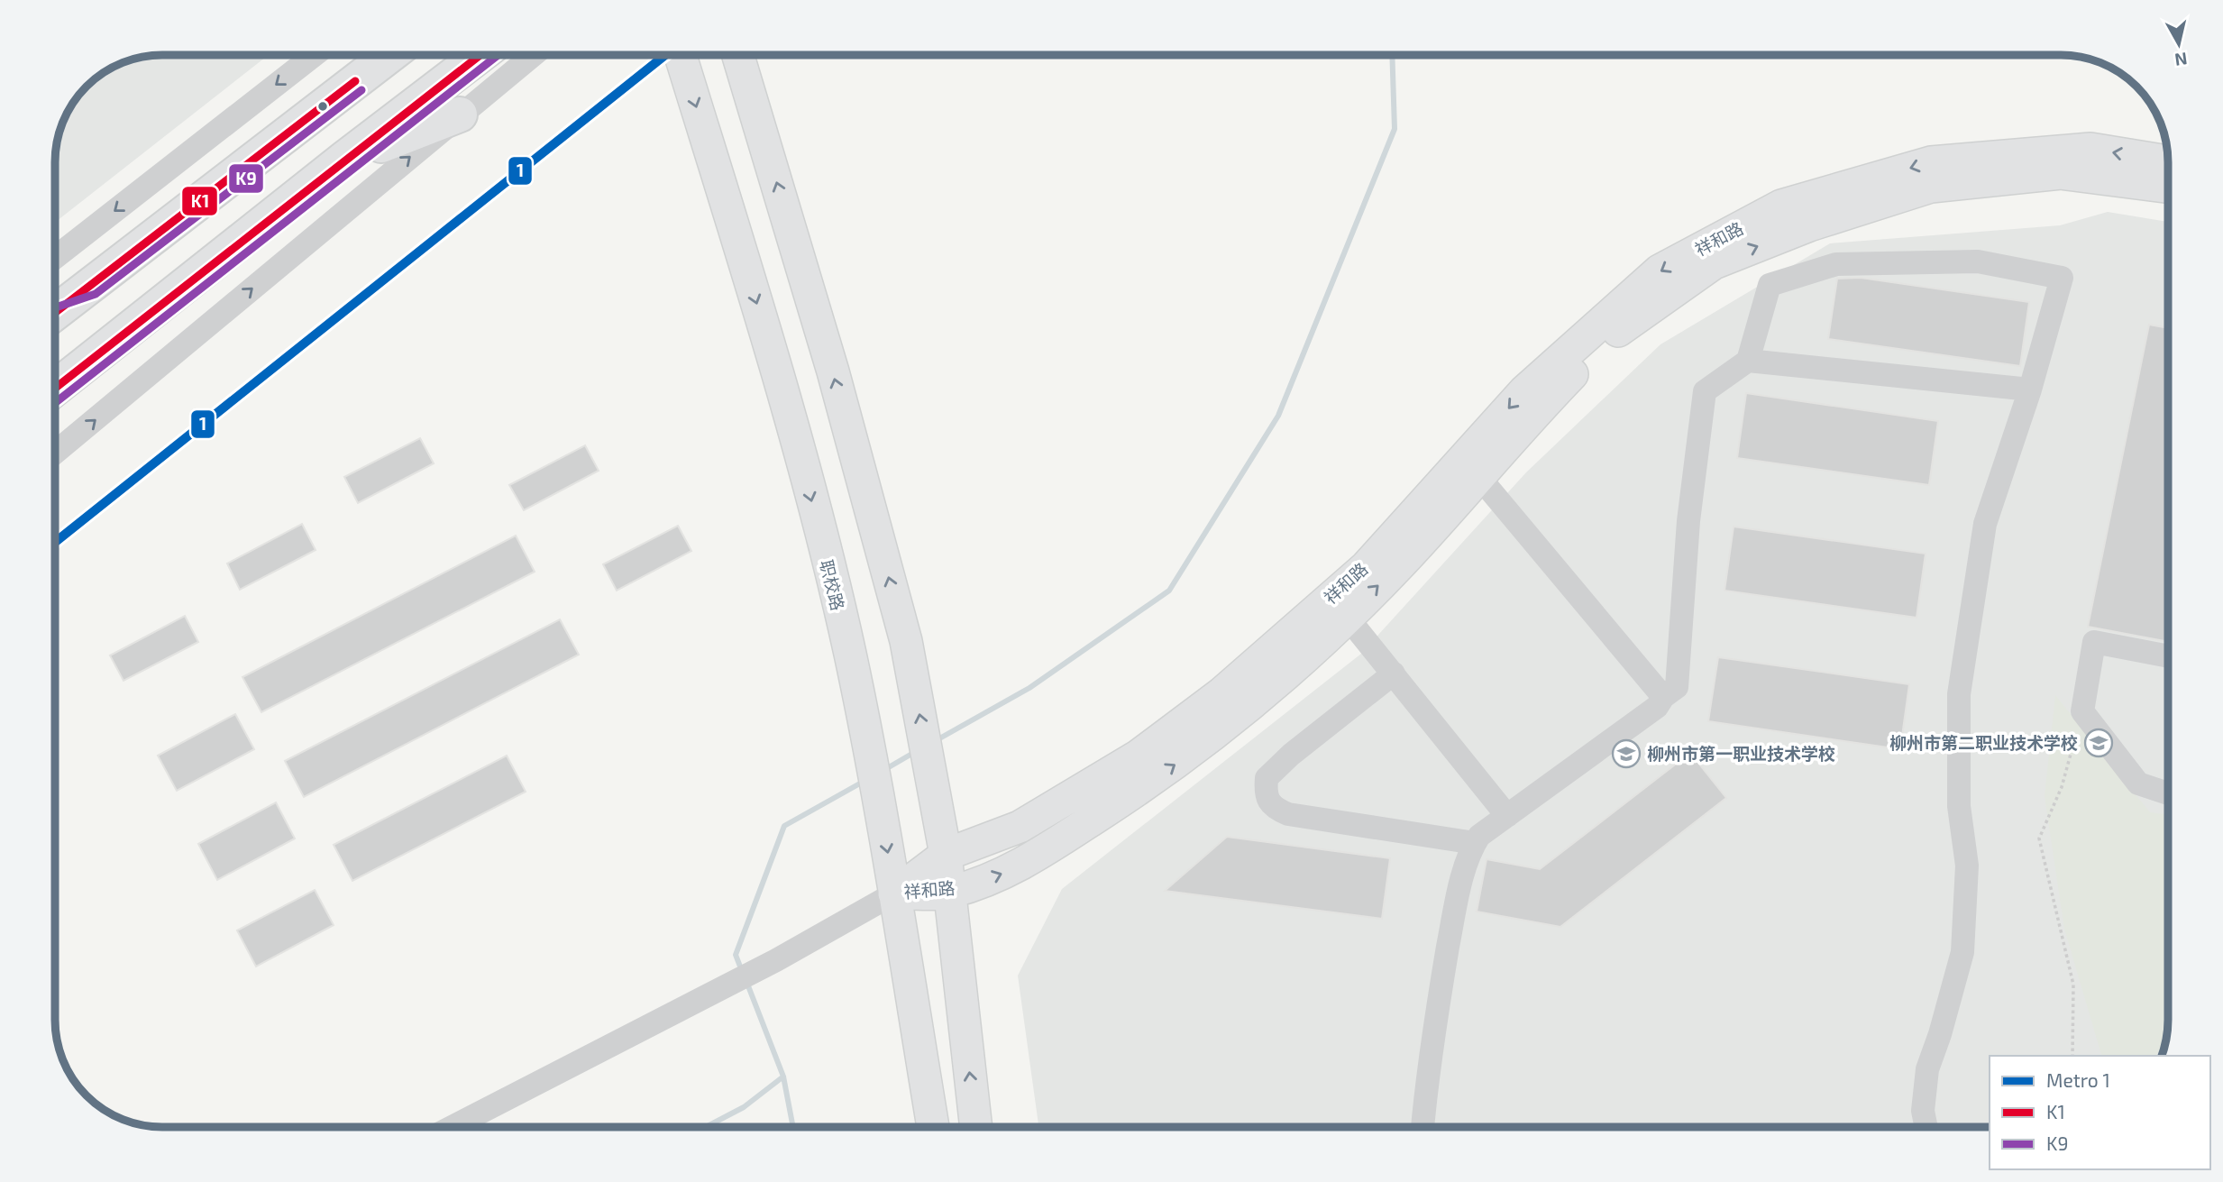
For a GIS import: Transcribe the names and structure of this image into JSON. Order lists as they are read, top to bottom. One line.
{"streets":{"main road":["祥和路","职校路"]},"crossings":[["祥和路","职校路"]],"places":{"school or university":["柳州市第二职业技术学校","柳州市第一职业技术学校"]},"lines":["metro line 1","transit line K1","transit line K9"],"legend":["Metro 1","K1","K9"],"north":"bottom"}
